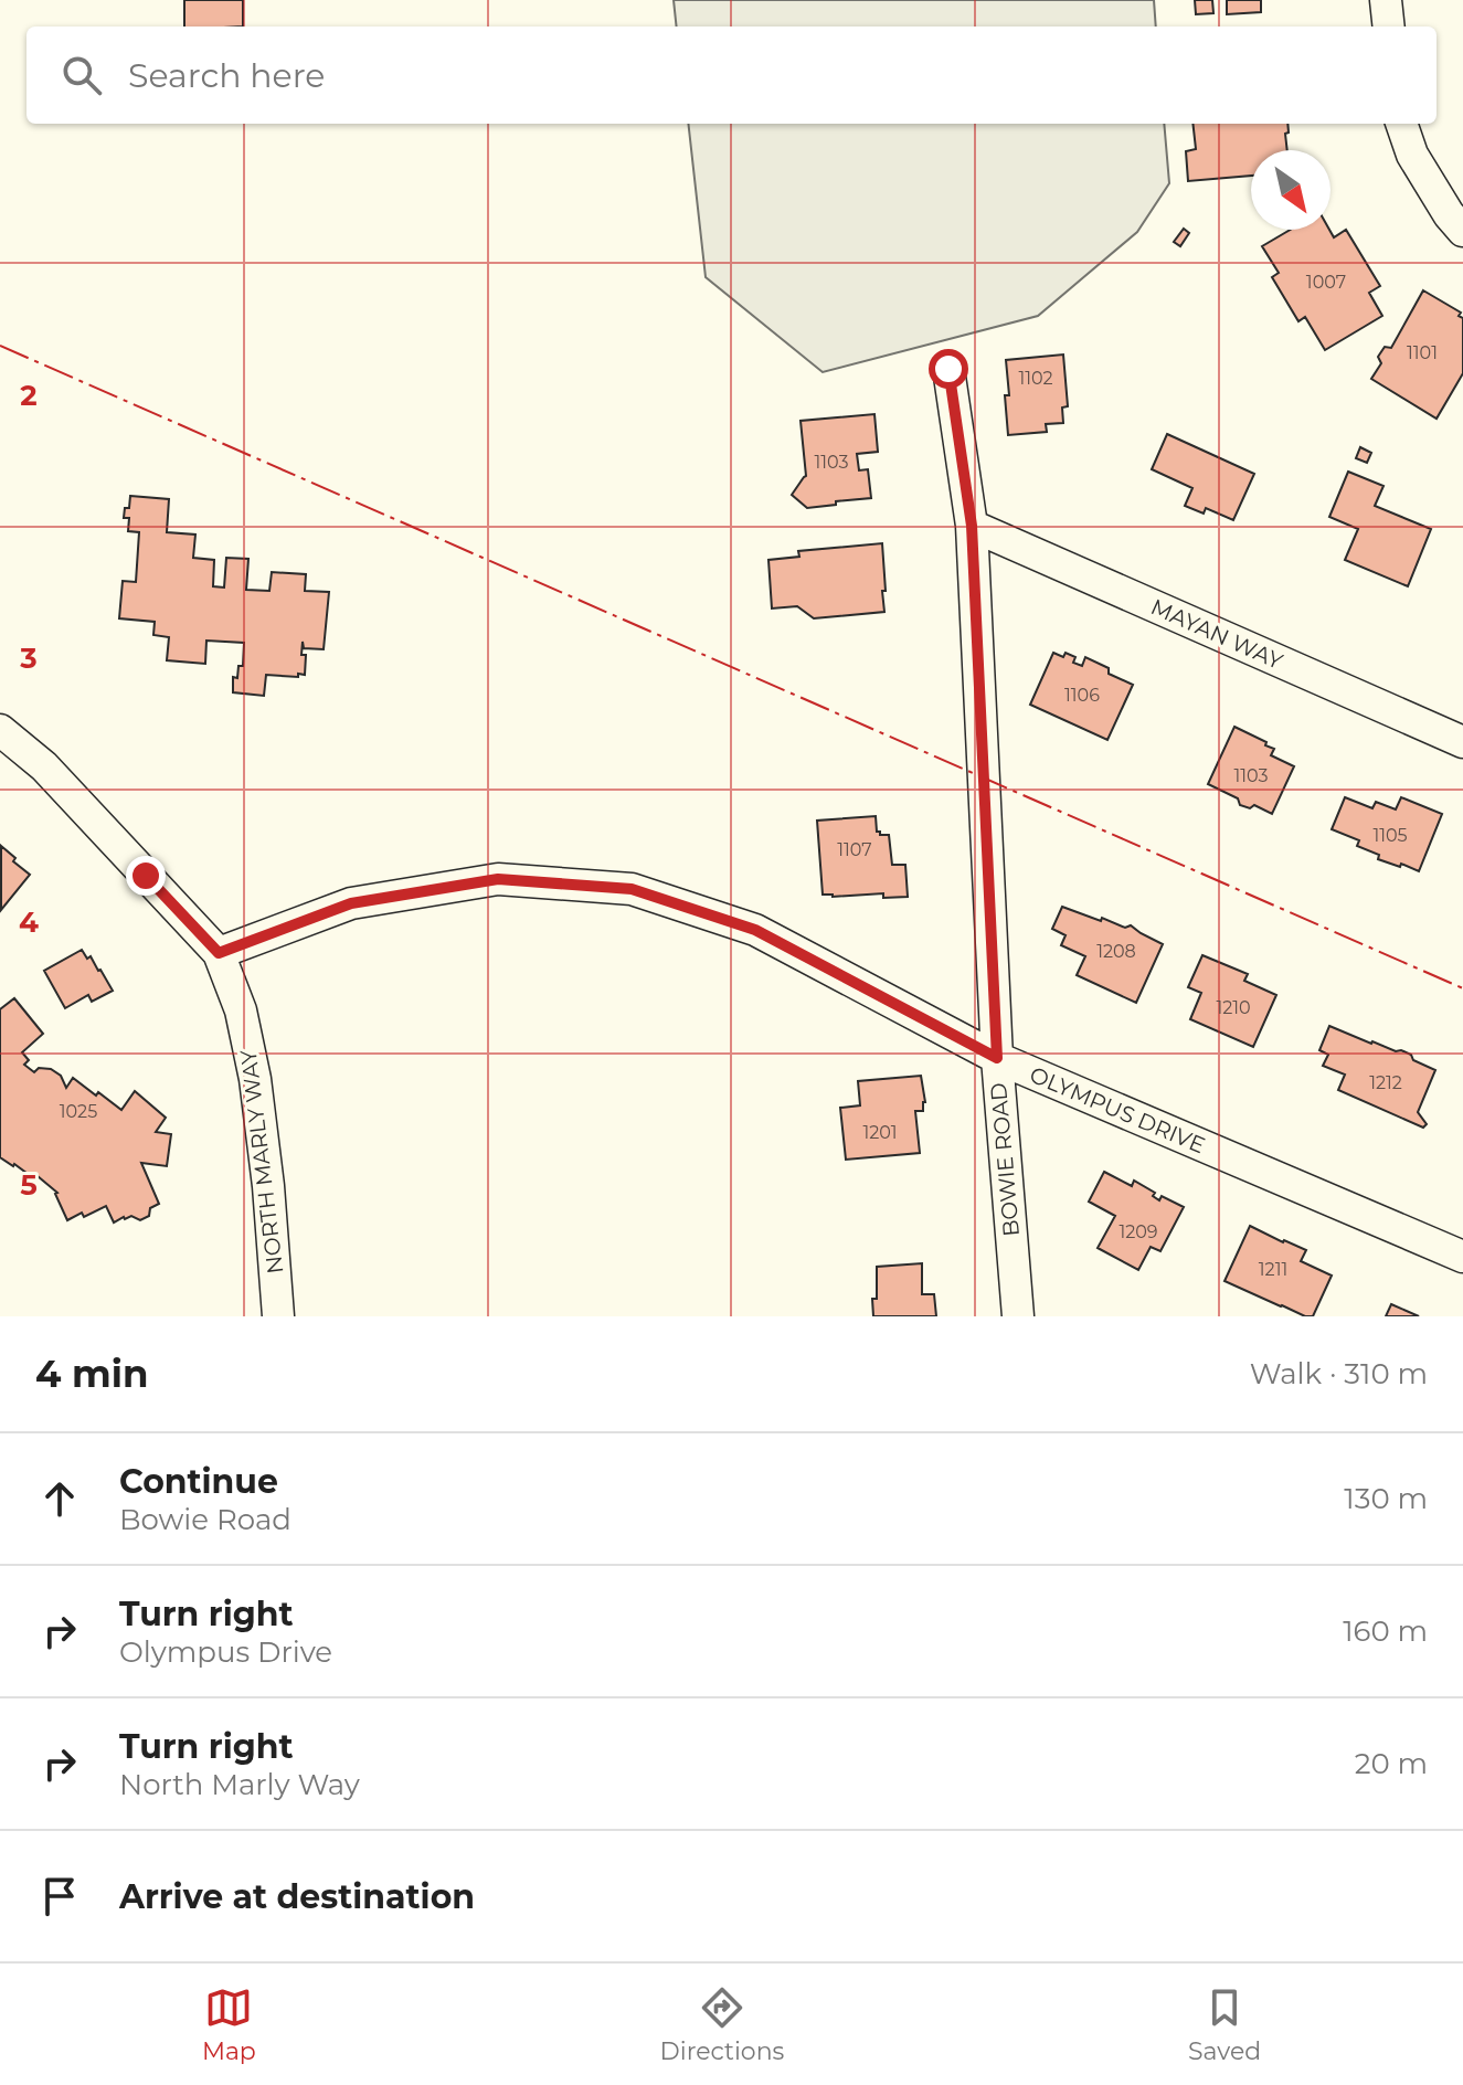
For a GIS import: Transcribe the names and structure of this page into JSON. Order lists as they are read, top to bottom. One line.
{"streets":{"street":["MAYAN WAY","OLYMPUS DRIVE","BOWIE ROAD","NORTH MARLY WAY"]},"crossings":[["MAYAN WAY","BOWIE ROAD"],["OLYMPUS DRIVE","BOWIE ROAD"],["OLYMPUS DRIVE","NORTH MARLY WAY"]],"house_numbers":["1007","1101","1102","1103","1106","1103","1105","1107","1208","1210","1212","1025","1201","1209","1211"],"north":"bottom right","page":{"search":"Search here","heading":["4 min","Walk · 310 m"],"list":[["Continue","Bowie Road","130 m"],["Turn right","Olympus Drive","160 m"],["Turn right","North Marly Way","20 m"],"Arrive at destination"],"nav":["Map","Directions","Saved"]},"grid":{"rows":["2","3","4","5"]}}
